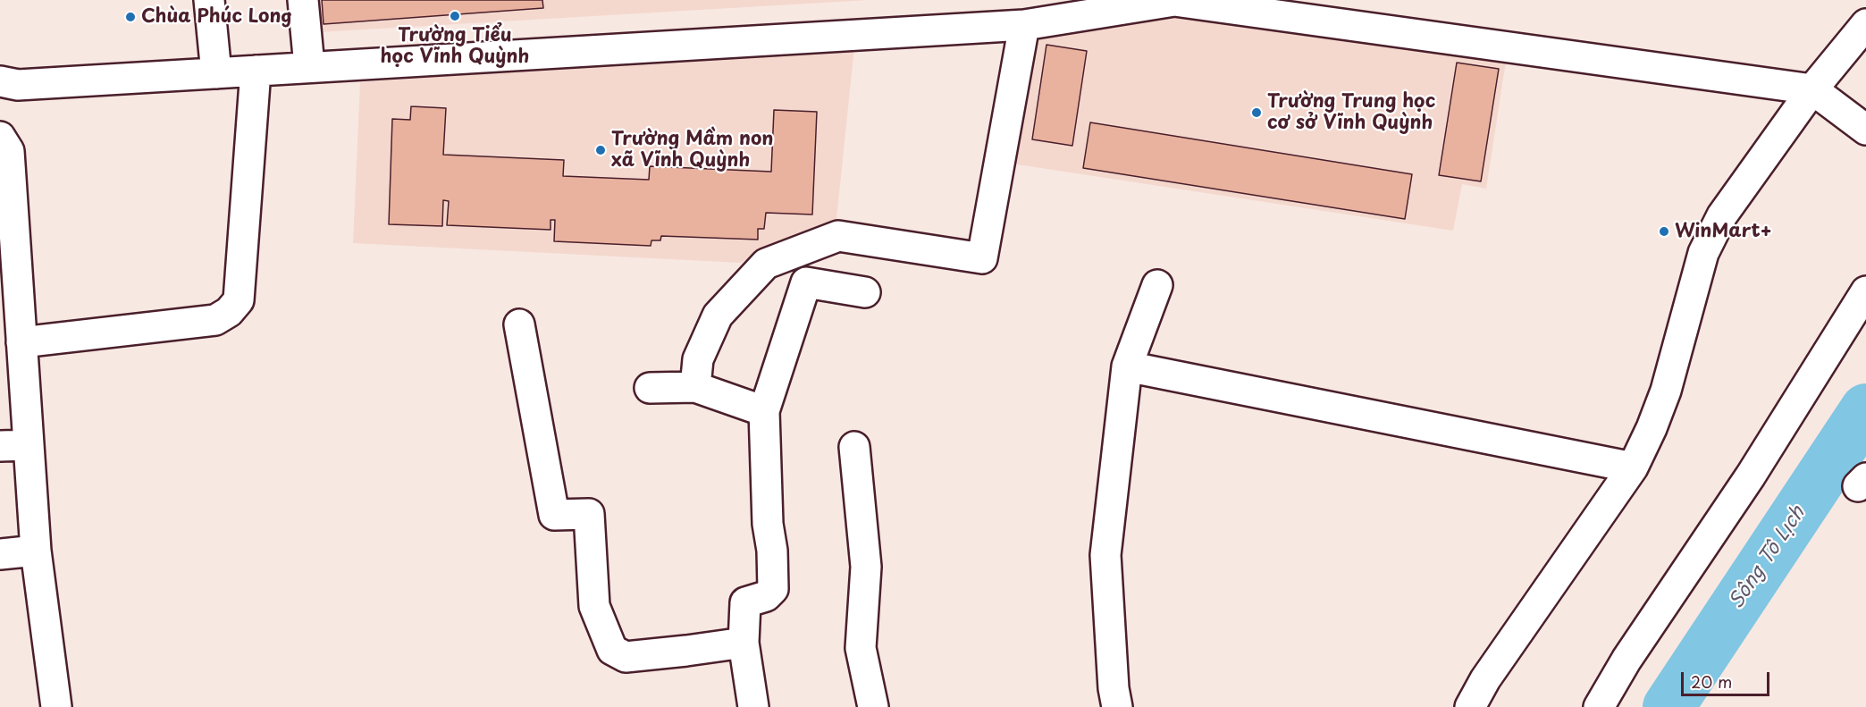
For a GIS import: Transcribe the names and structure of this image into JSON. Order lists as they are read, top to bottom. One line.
{"water":["Sông Tô Lịch"],"places":["Trường Tiểu học Vĩnh Quỳnh","Chùa Phúc Long","Trường Trung học cơ sở Vĩnh Quỳnh","Trường Mầm non xã Vĩnh Quỳnh","WinMart+"],"scale_bar":"20 m"}
